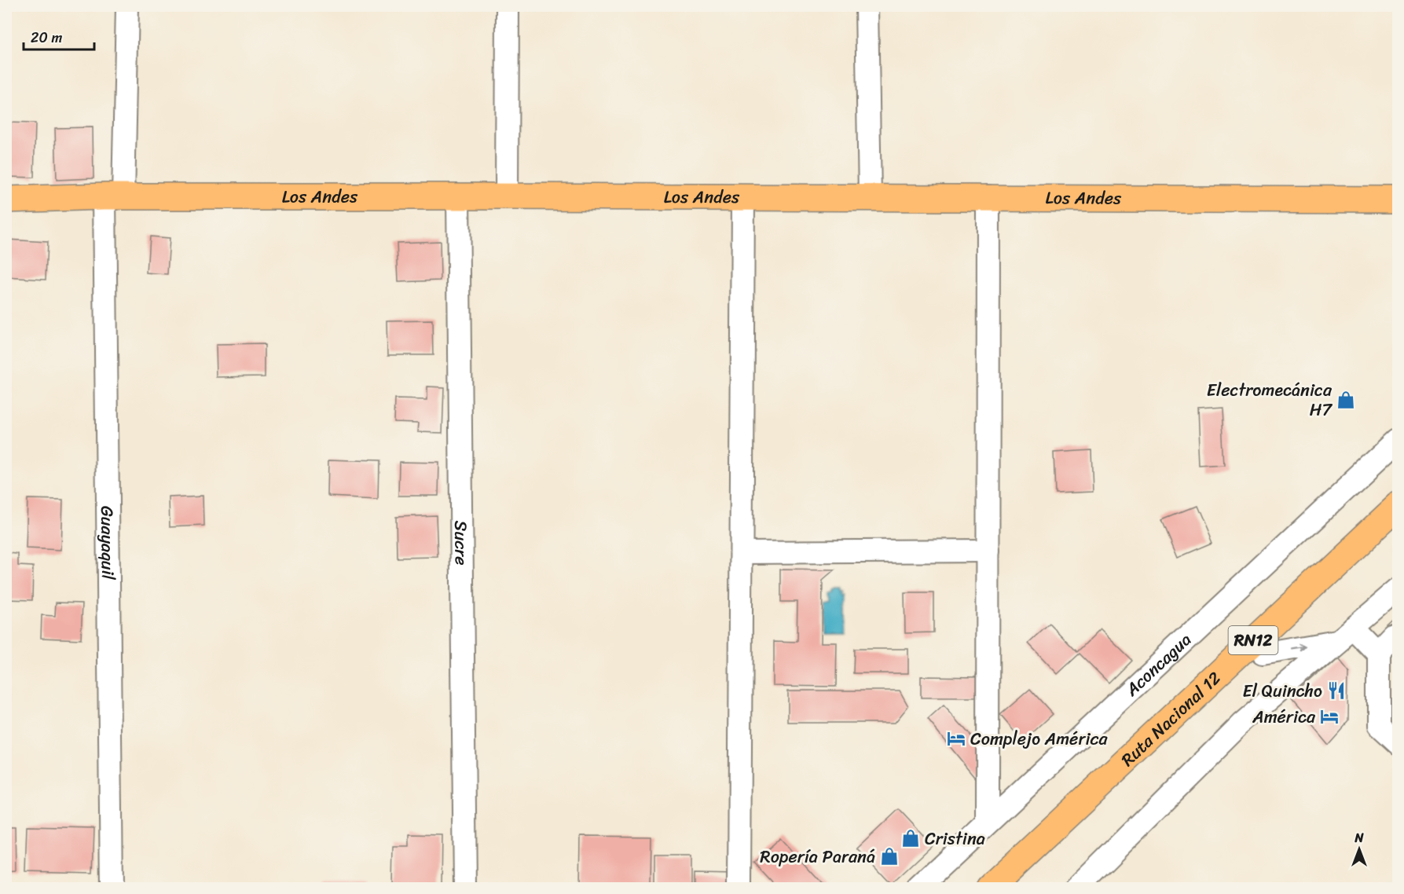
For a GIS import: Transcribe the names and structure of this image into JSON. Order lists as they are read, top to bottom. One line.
{"streets":{"main road":["Los Andes","RN12","Ruta Nacional 12"],"street":["Guayaquil","Sucre","Aconcagua"]},"crossings":[["Los Andes","Guayaquil"],["Los Andes","Sucre"]],"places":{"shop":["Electromecánica H7","Cristina","Ropería Paraná"],"restaurant":["El Quincho"],"hotel":["América","Complejo América"]},"scale_bar":"20 m","north":"top"}
